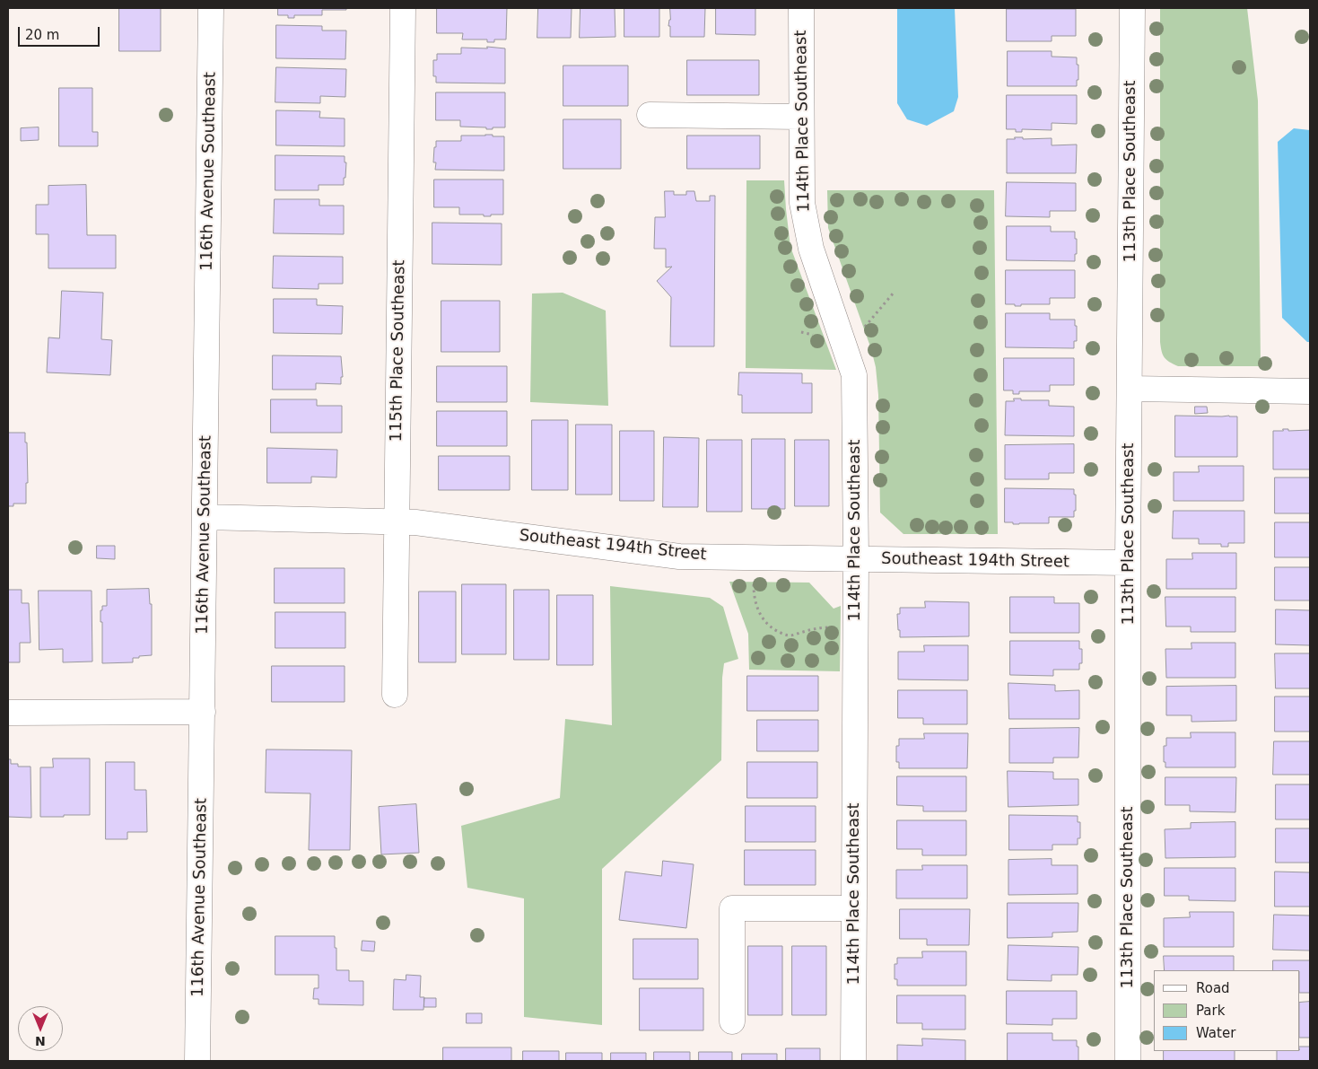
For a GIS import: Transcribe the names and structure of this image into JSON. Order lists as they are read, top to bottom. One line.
{"streets":{"street":["114th Place Southeast","116th Avenue Southeast","113th Place Southeast","115th Place Southeast","Southeast 194th Street"]},"crossings":[["114th Place Southeast","Southeast 194th Street"],["116th Avenue Southeast","Southeast 194th Street"],["113th Place Southeast","Southeast 194th Street"],["115th Place Southeast","Southeast 194th Street"]],"legend":["Road","Park","Water"],"scale_bar":"20 m","north":"bottom"}
